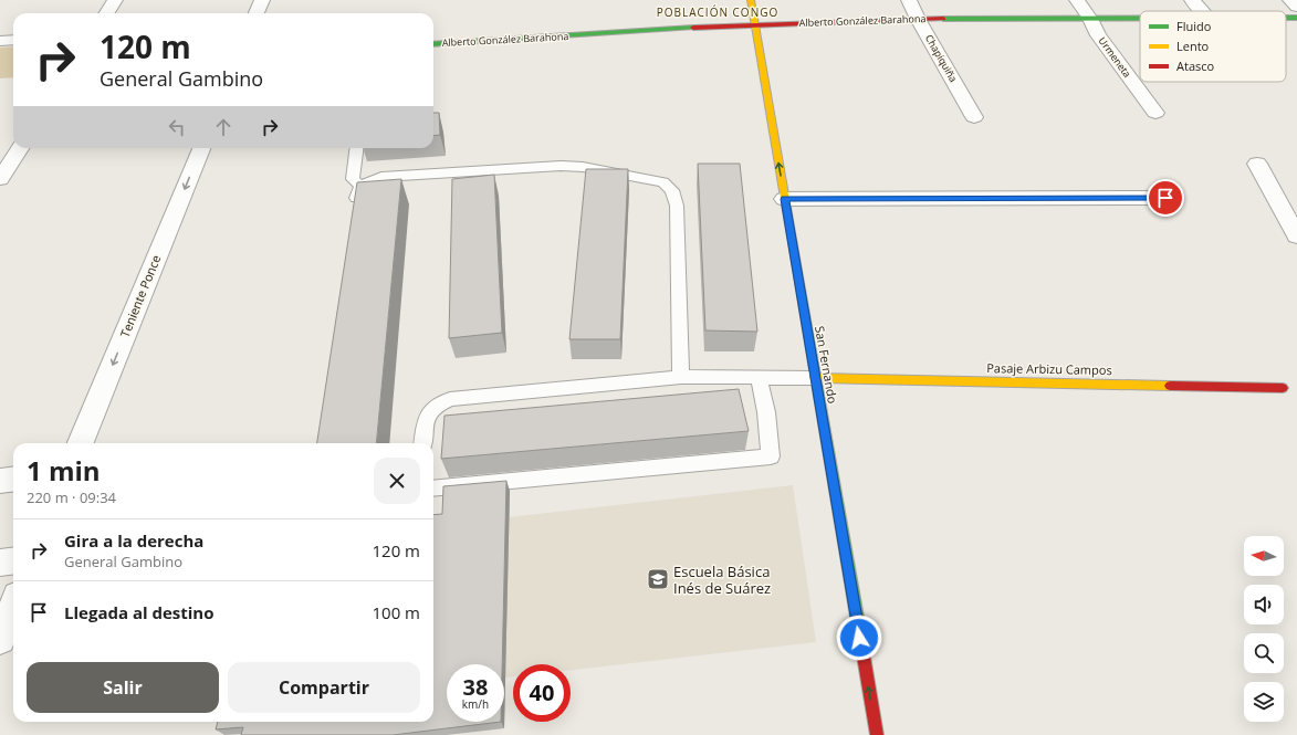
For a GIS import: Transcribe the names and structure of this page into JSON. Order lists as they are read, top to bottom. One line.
{"streets":{"street":["Alberto González Barahona","Urmeneta","Chapiquiña","Teniente Ponce","San Fernando","Pasaje Arbizu Campos"]},"crossings":[["Alberto González Barahona","Urmeneta"],["Alberto González Barahona","Chapiquiña"],["Alberto González Barahona","San Fernando"],["San Fernando","Pasaje Arbizu Campos"]],"one_way":["Teniente Ponce","San Fernando"],"districts":["POBLACIÓN CONGO"],"places":{"school or university":["Escuela Básica Inés de Suárez"]},"legend":["Fluido","Lento","Atasco"],"north":"left","page":{"turn":["120 m","General Gambino"],"heading":["1 min","220 m · 09:34"],"list":[{"name":"Gira a la derecha","note":"General Gambino","value":"120 m"},{"name":"Llegada al destino","value":"100 m"}],"buttons":["Salir","Compartir"],"speed":"38 km/h","limit":"40"}}
